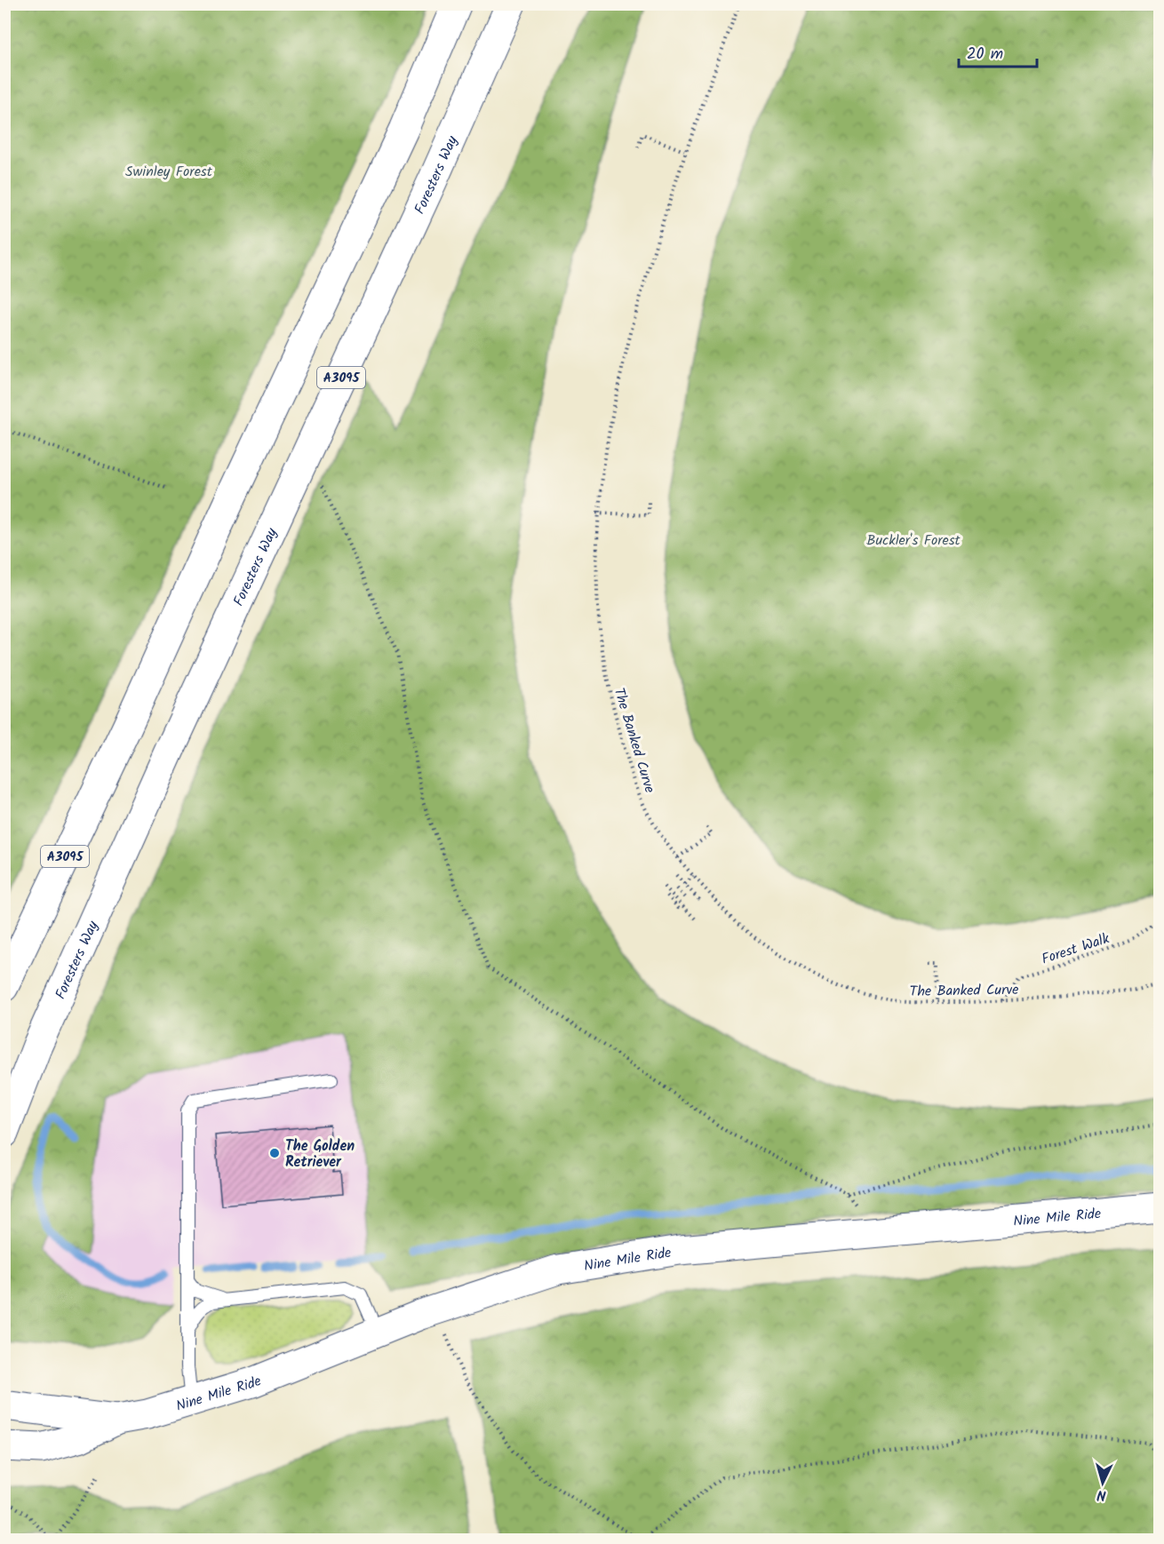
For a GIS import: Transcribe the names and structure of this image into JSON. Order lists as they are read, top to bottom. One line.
{"streets":{"main road":["Foresters Way","A3095","Nine Mile Ride"],"path":["The Banked Curve","Forest Walk"]},"crossings":[["The Banked Curve","Forest Walk"]],"parks":["Swinley Forest","Buckler's Forest"],"places":["The Golden Retriever"],"scale_bar":"20 m","north":"bottom"}
